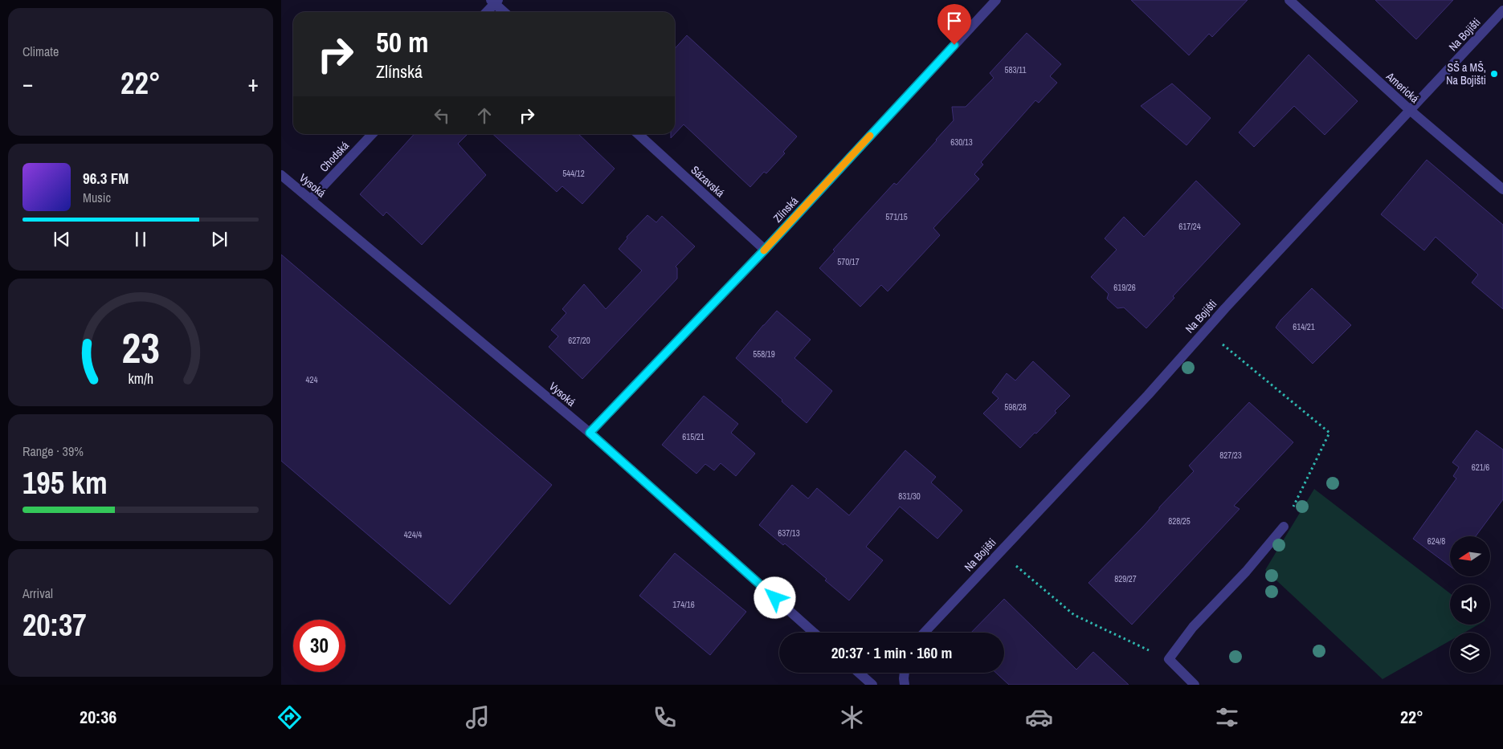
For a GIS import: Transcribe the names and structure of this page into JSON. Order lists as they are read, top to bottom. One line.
{"streets":{"street":["Na Bojišti","Americká","Chodská","Sázavská","Vysoká","Zlínská"]},"crossings":[["Na Bojišti","Americká"],["Chodská","Vysoká"],["Sázavská","Zlínská"],["Vysoká","Zlínská"]],"places":["SŠ a MŠ, Na Bojišti"],"house_numbers":["583/11","630/13","544/12","571/15","617/24","570/17","619/26","614/21","627/20","558/19","424","598/28","615/21","827/23","621/6","831/30","828/25","637/13","424/4","624/8","829/27","174/16"],"north":"left","page":{"tile":["Climate",["Range · 39%","195 km"],["Arrival","20:37"]],"turn":["50 m","Zlínská"],"heat":["−","22°","+"],"song":["96.3 FM","Music"],"limit":"30","trip":"20:37 · 1 min · 160 m","tabs":["20:36","22°"],"gauge":["23","km/h"]}}
